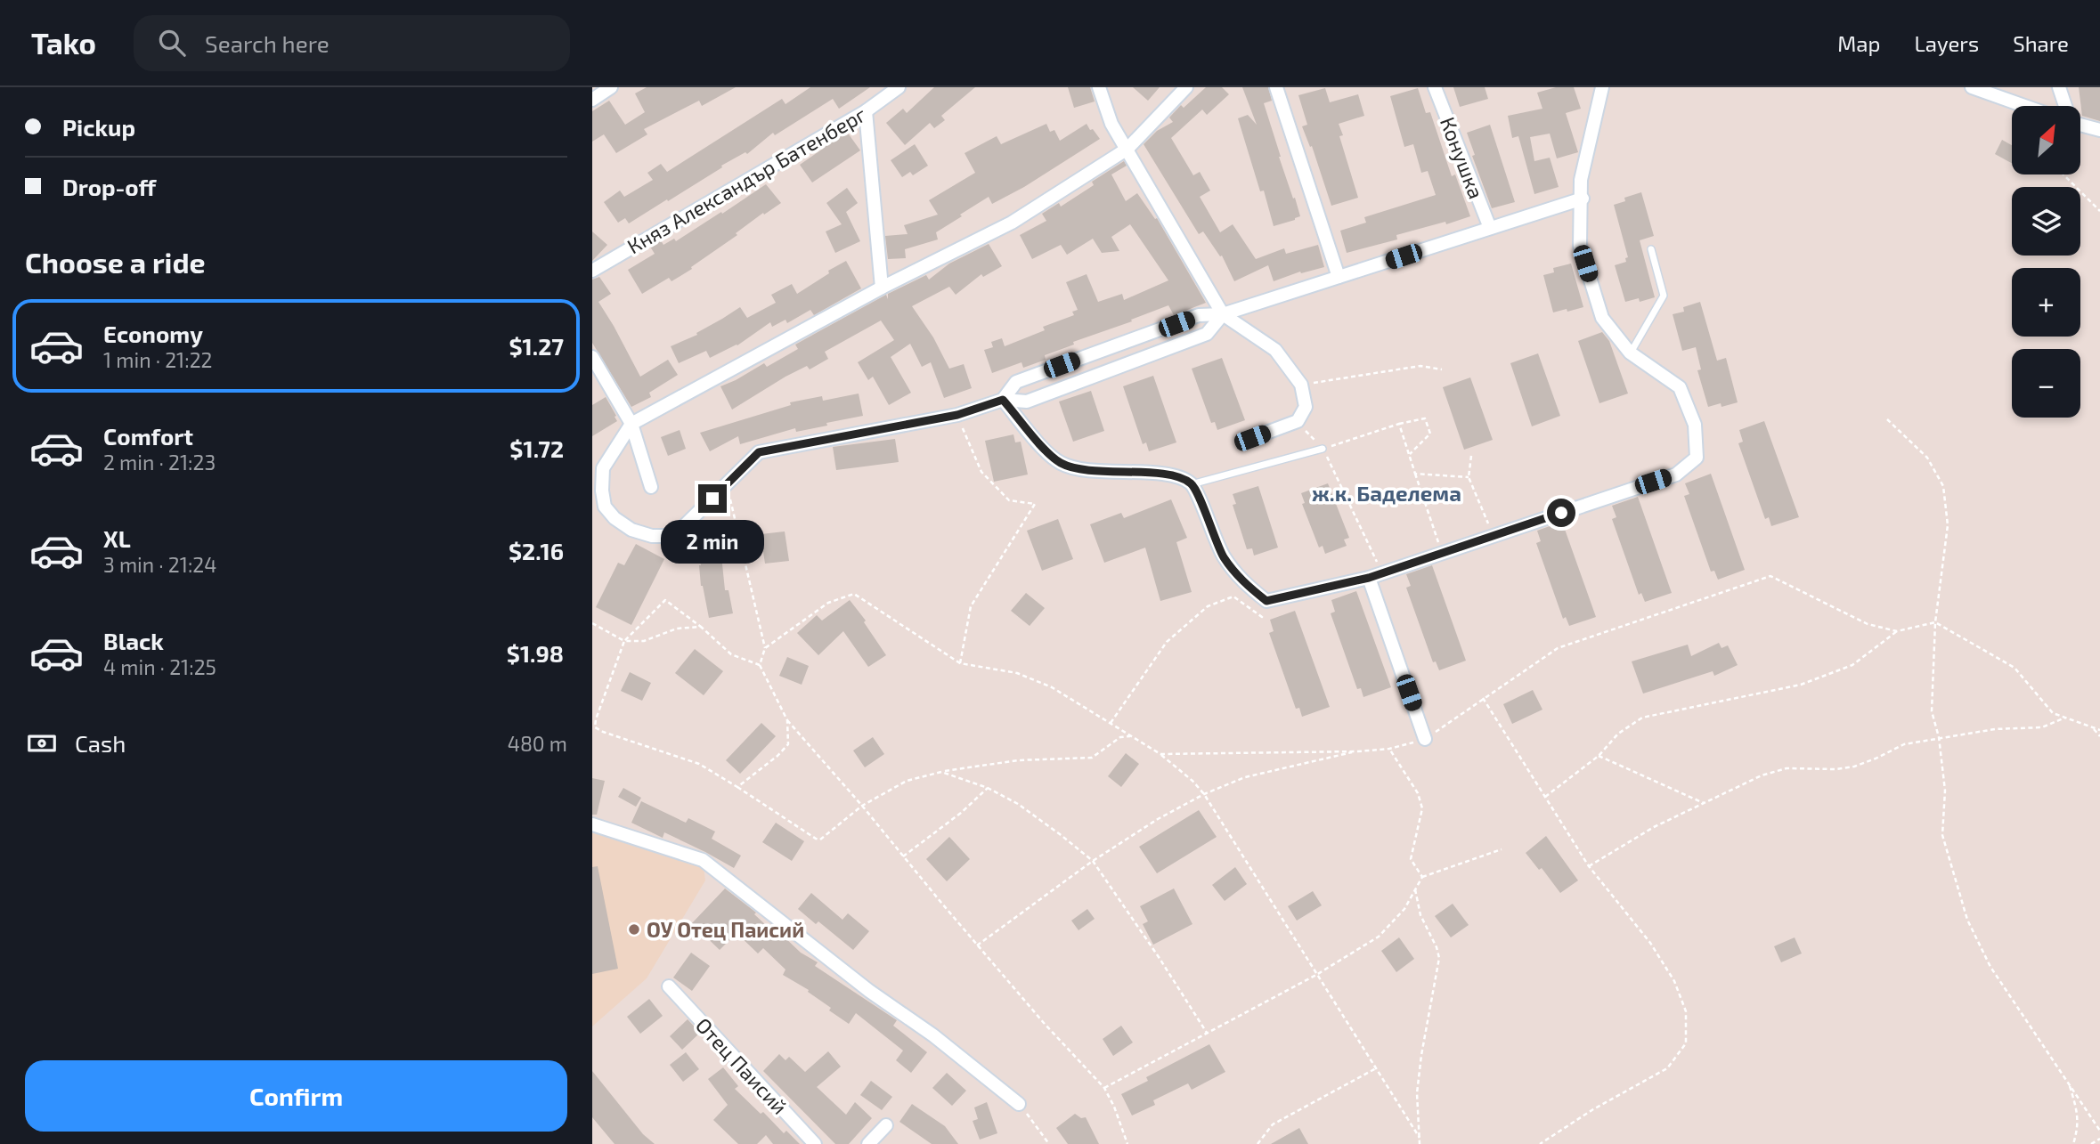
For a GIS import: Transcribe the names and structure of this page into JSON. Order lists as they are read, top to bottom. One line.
{"streets":{"street":["Конушка","Княз Александър Батенберг","Отец Паисий"]},"districts":["ж.к. Баделема"],"places":["ОУ Отец Паисий"],"north":"top right","page":{"header":"Tako","search":"Search here","nav":["Map","Layers","Share"],"banner":["Pickup","Drop-off"],"map_buttons":["+","−"],"heading":"Choose a ride","list":[{"name":"Economy","note":"1 min · 21:22","value":"$1.27"},{"name":"Comfort","note":"2 min · 21:23","value":"$1.72"},{"name":"XL","note":"3 min · 21:24","value":"$2.16"},{"name":"Black","note":"4 min · 21:25","value":"$1.98"}],"bubble":"2 min","pay":["Cash","480 m"],"buttons":"Confirm"}}
